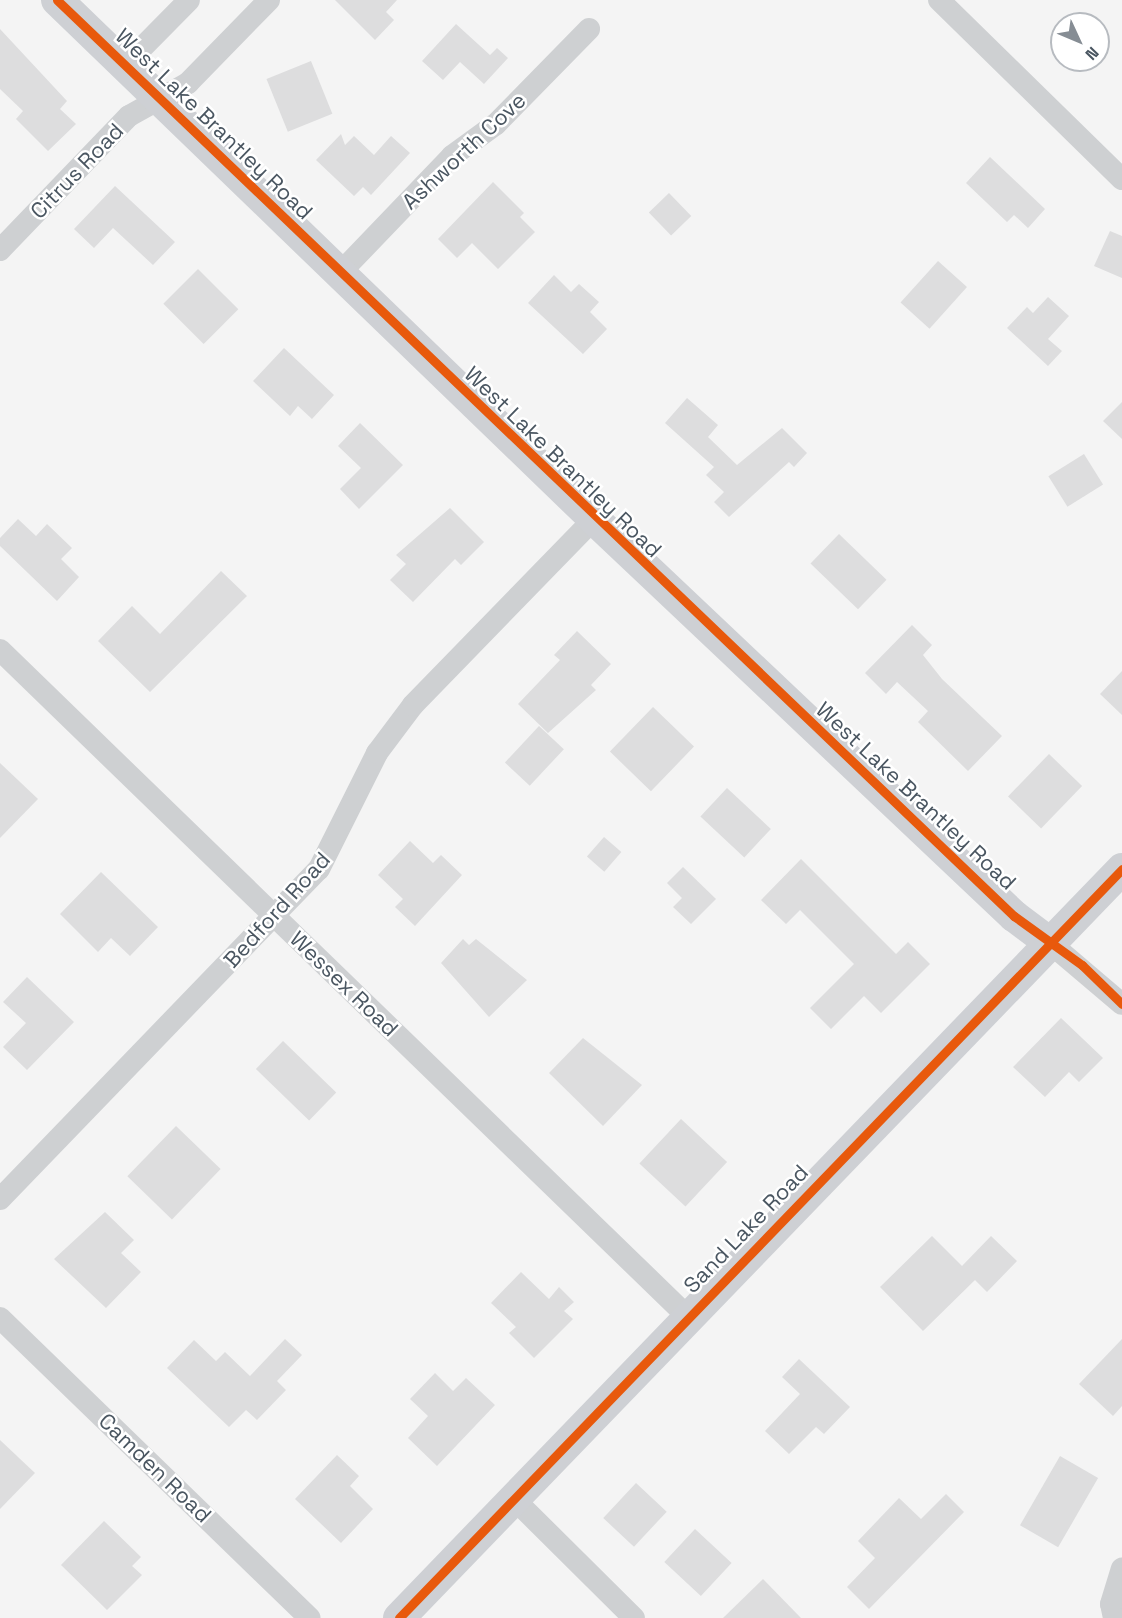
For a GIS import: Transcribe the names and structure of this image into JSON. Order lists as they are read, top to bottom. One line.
{"streets":{"street":["West Lake Brantley Road","Ashworth Cove","Citrus Road","Bedford Road","Wessex Road","Sand Lake Road","Camden Road"]},"crossings":[["West Lake Brantley Road","Ashworth Cove"],["West Lake Brantley Road","Citrus Road"],["West Lake Brantley Road","Bedford Road"],["West Lake Brantley Road","Sand Lake Road"],["Bedford Road","Wessex Road"],["Wessex Road","Sand Lake Road"]],"north":"bottom right"}
